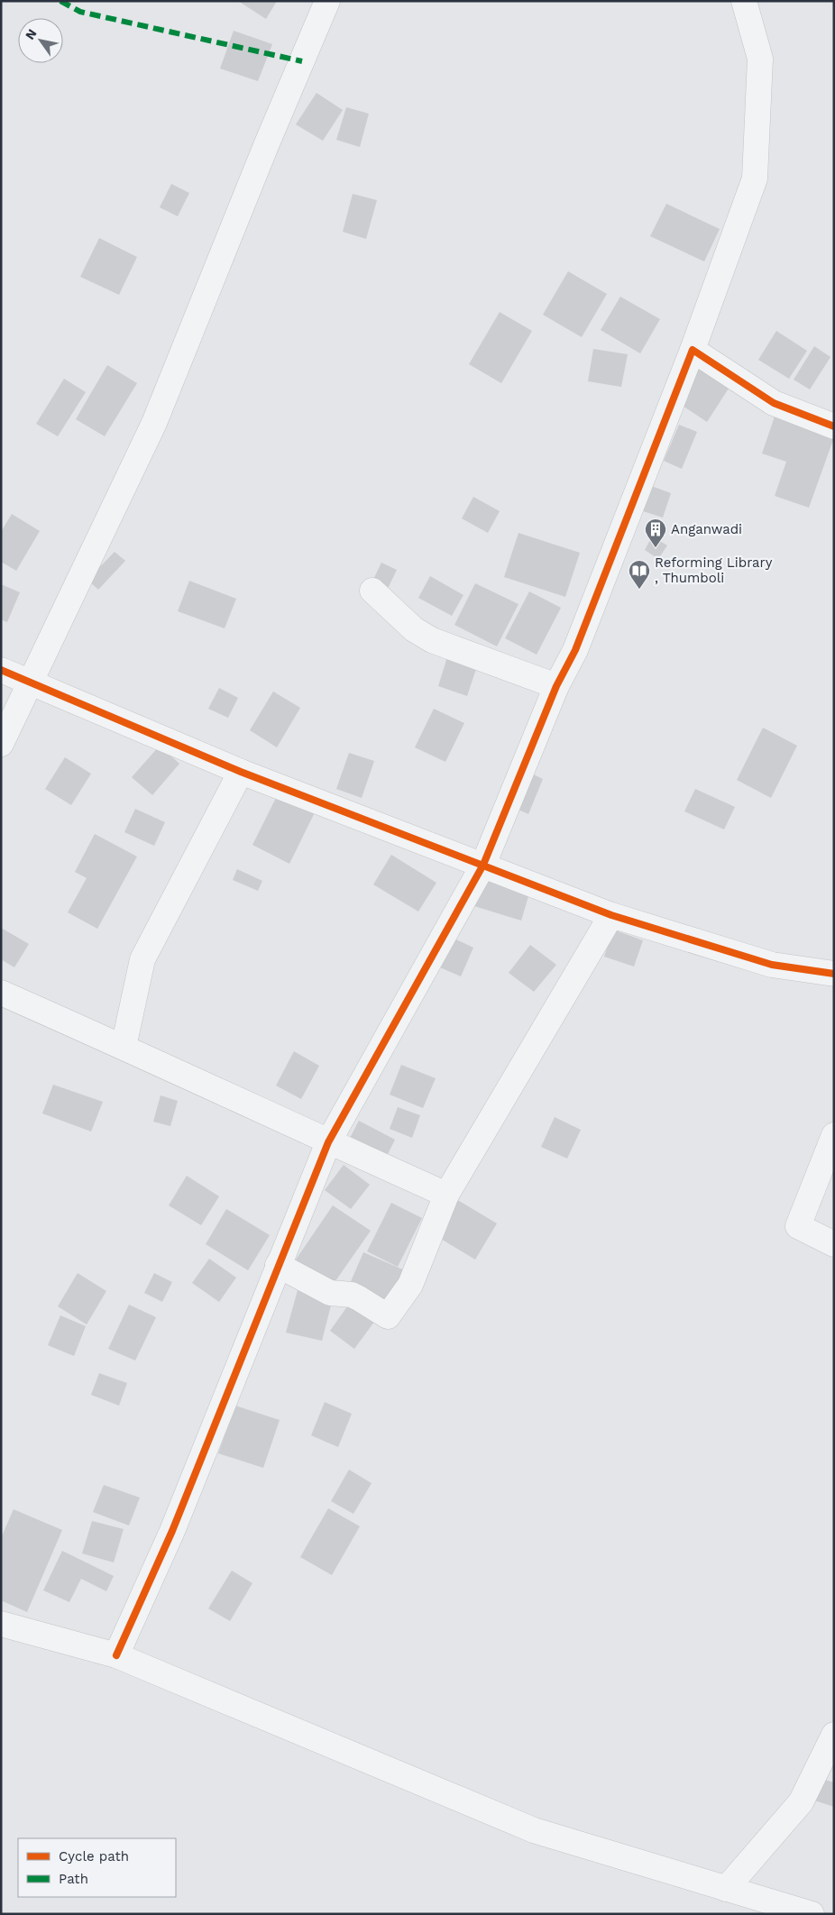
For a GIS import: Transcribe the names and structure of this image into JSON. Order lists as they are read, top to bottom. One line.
{"places":{"building":["Anganwadi"],"library":["Reforming Library , Thumboli"]},"legend":["Cycle path","Path"],"north":"top left"}
